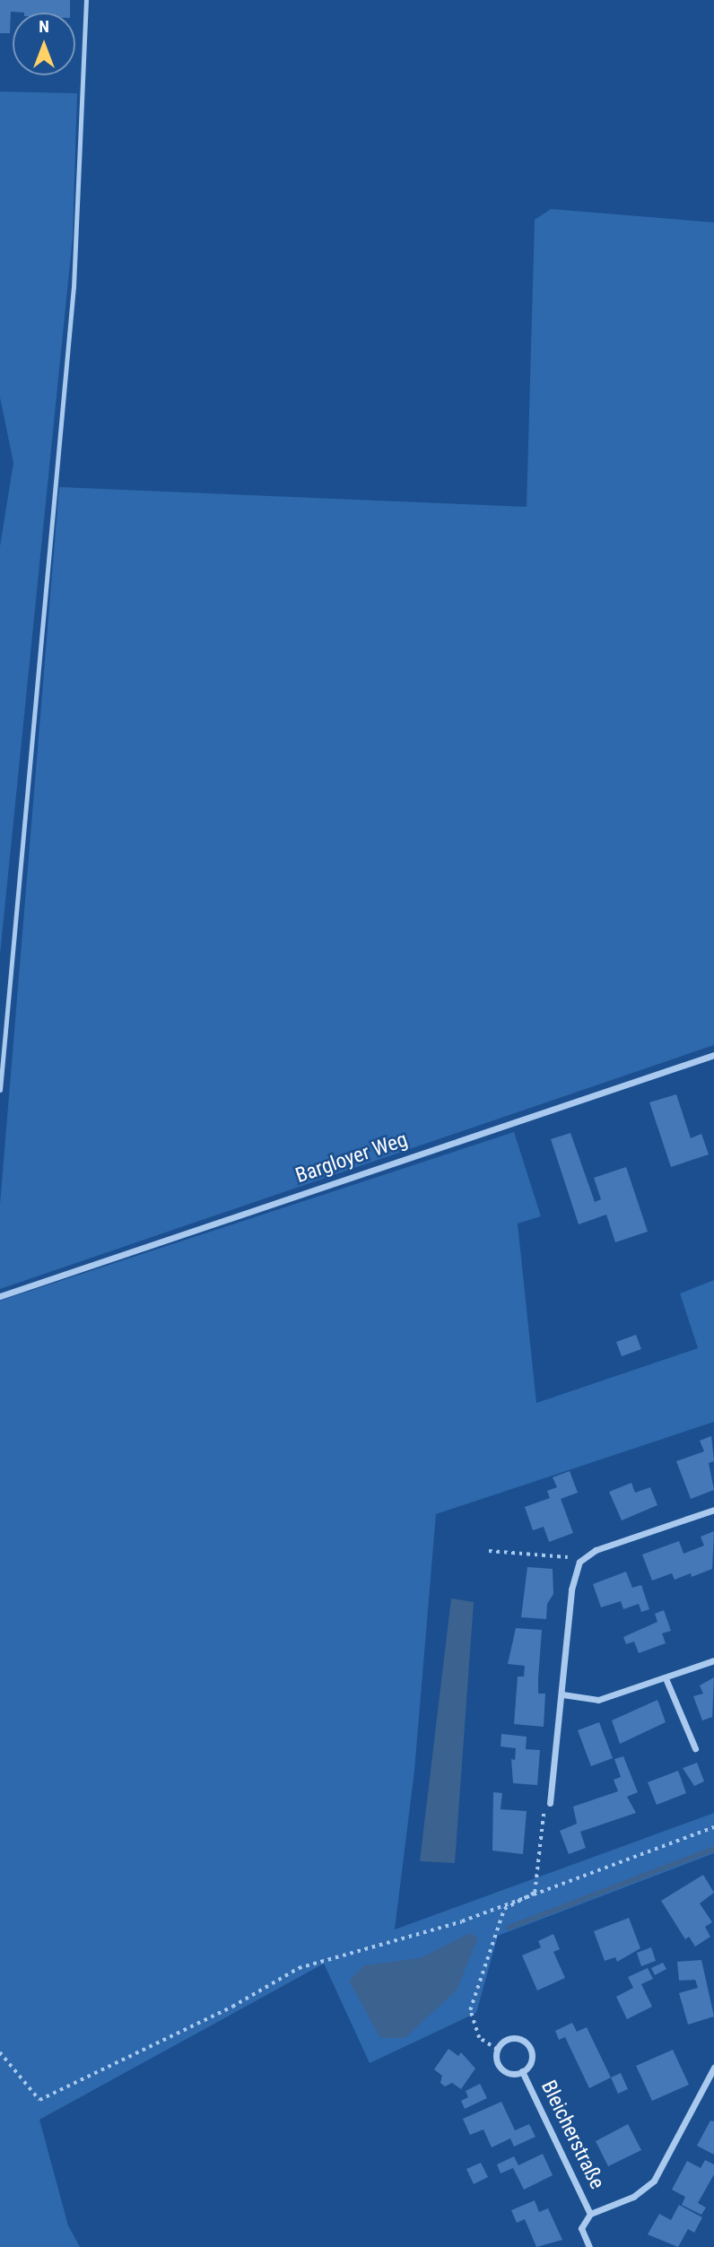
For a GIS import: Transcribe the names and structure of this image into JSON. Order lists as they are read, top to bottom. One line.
{"streets":{"street":["Bargloyer Weg","Bleicherstraße"]},"north":"top"}
